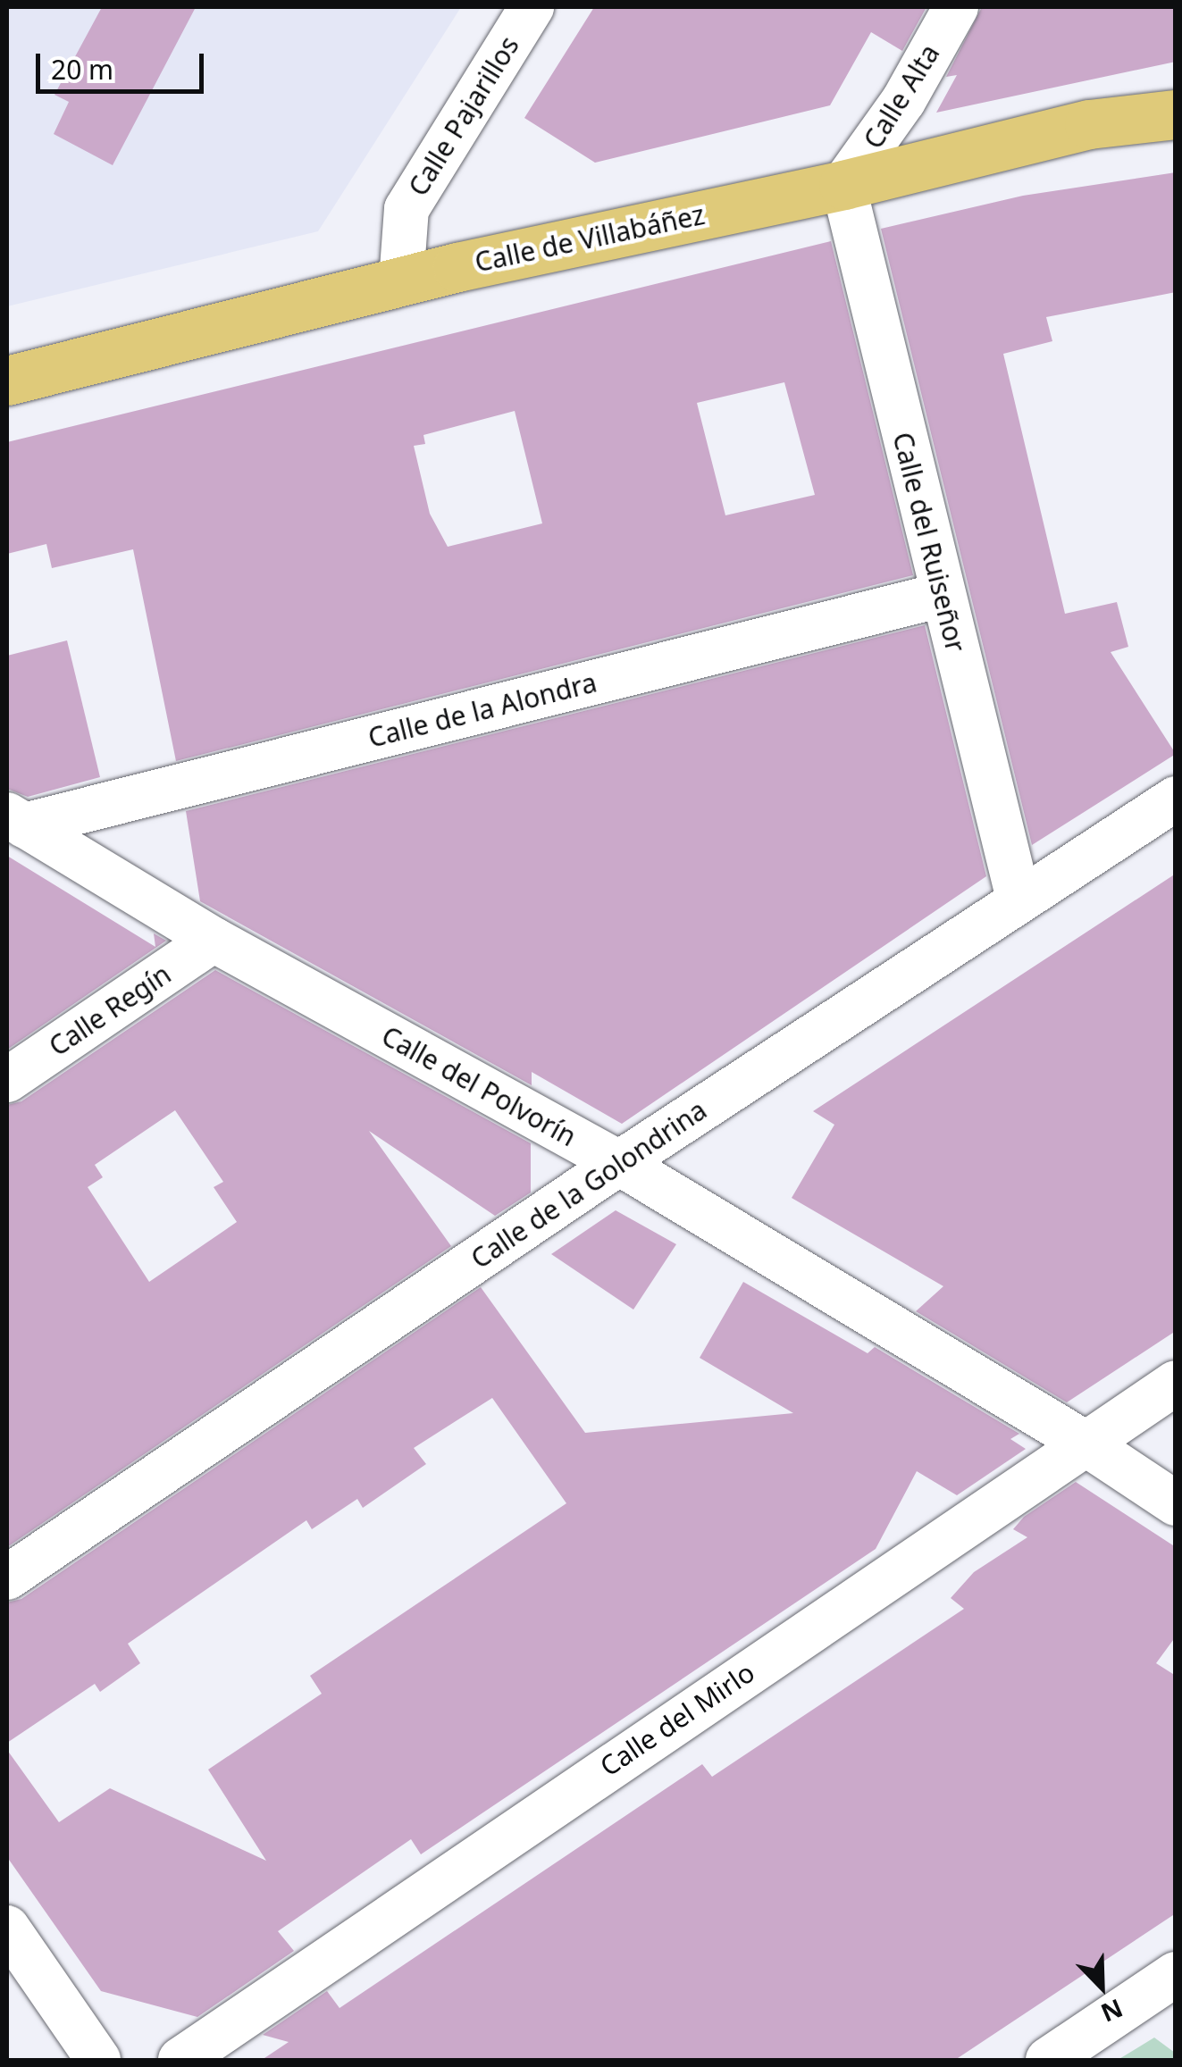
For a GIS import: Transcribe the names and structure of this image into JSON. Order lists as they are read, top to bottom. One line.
{"streets":{"main road":["Calle de Villabáñez"],"street":["Calle Alta","Calle Pajarillos","Calle del Ruiseñor","Calle de la Alondra","Calle Regín","Calle del Polvorín","Calle de la Golondrina","Calle del Mirlo"]},"crossings":[["Calle Alta","Calle de Villabáñez"],["Calle Alta","Calle del Ruiseñor"],["Calle Pajarillos","Calle de Villabáñez"],["Calle de Villabáñez","Calle del Ruiseñor"],["Calle del Ruiseñor","Calle de la Alondra"],["Calle del Ruiseñor","Calle de la Golondrina"],["Calle de la Alondra","Calle del Polvorín"],["Calle Regín","Calle del Polvorín"],["Calle del Polvorín","Calle de la Golondrina"],["Calle del Polvorín","Calle del Mirlo"]],"scale_bar":"20 m","north":"bottom right"}
